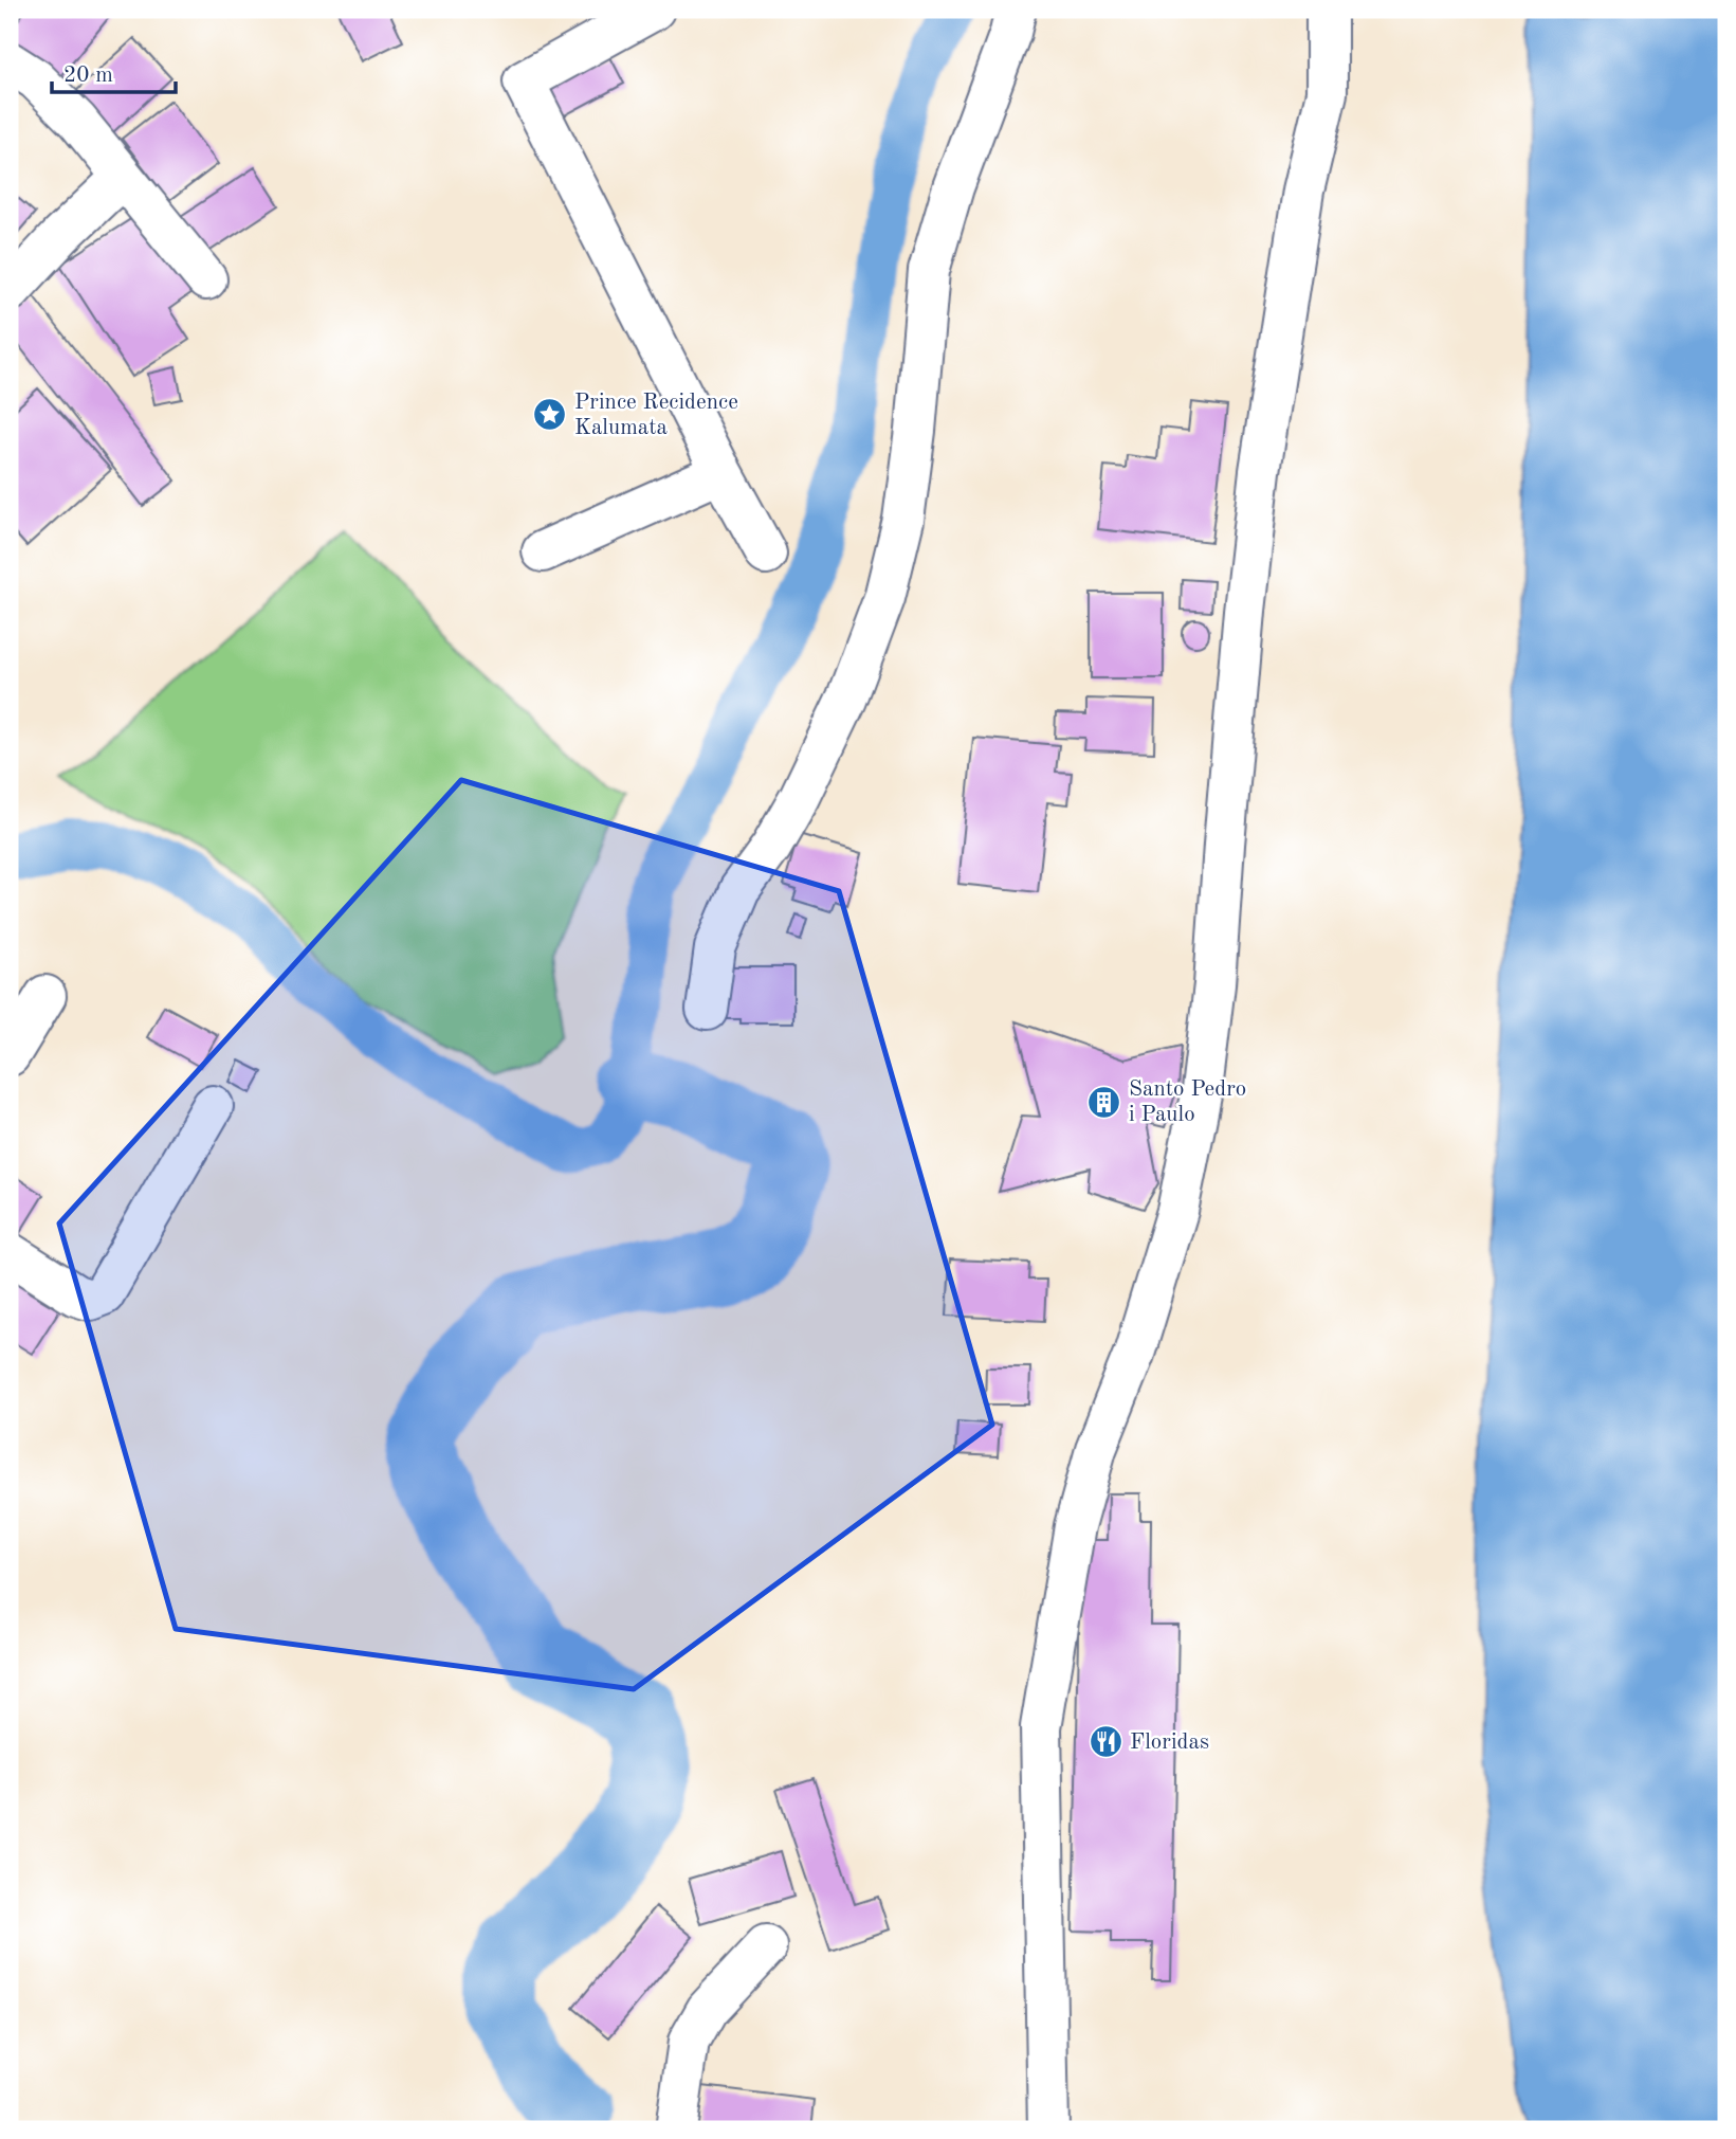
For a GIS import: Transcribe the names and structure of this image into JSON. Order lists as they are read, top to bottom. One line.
{"places":{"place":["Prince Recidence Kalumata"],"building":["Santo Pedro i Paulo"],"restaurant":["Floridas"]},"scale_bar":"20 m"}
